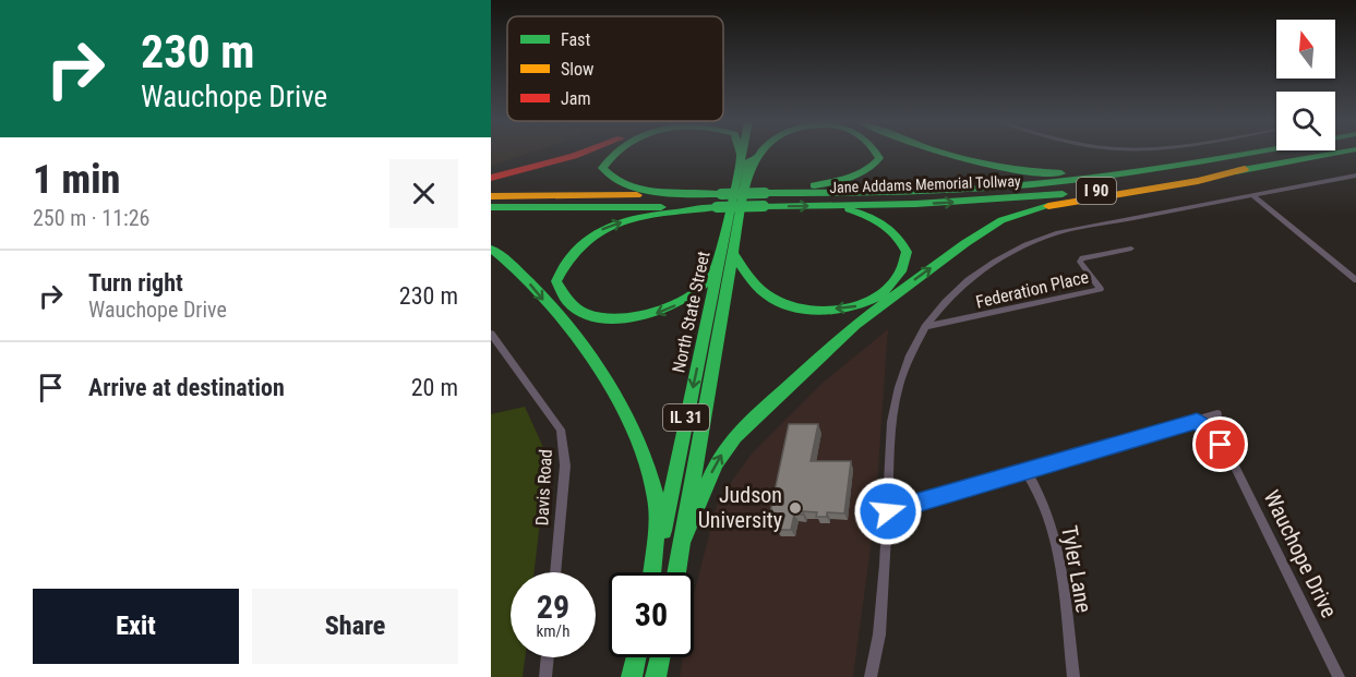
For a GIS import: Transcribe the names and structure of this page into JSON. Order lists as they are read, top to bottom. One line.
{"streets":{"main road":["Jane Addams Memorial Tollway","I 90","North State Street","IL 31"],"street":["Federation Place","Davis Road","Wauchope Drive","Tyler Lane"]},"places":["Judson University"],"legend":["Fast","Slow","Jam"],"north":"top","page":{"turn":["230 m","Wauchope Drive"],"heading":["1 min","250 m · 11:26"],"list":[{"name":"Turn right","note":"Wauchope Drive","value":"230 m"},{"name":"Arrive at destination","value":"20 m"}],"speed":"29 km/h","limit":"30","buttons":["Exit","Share"]}}
